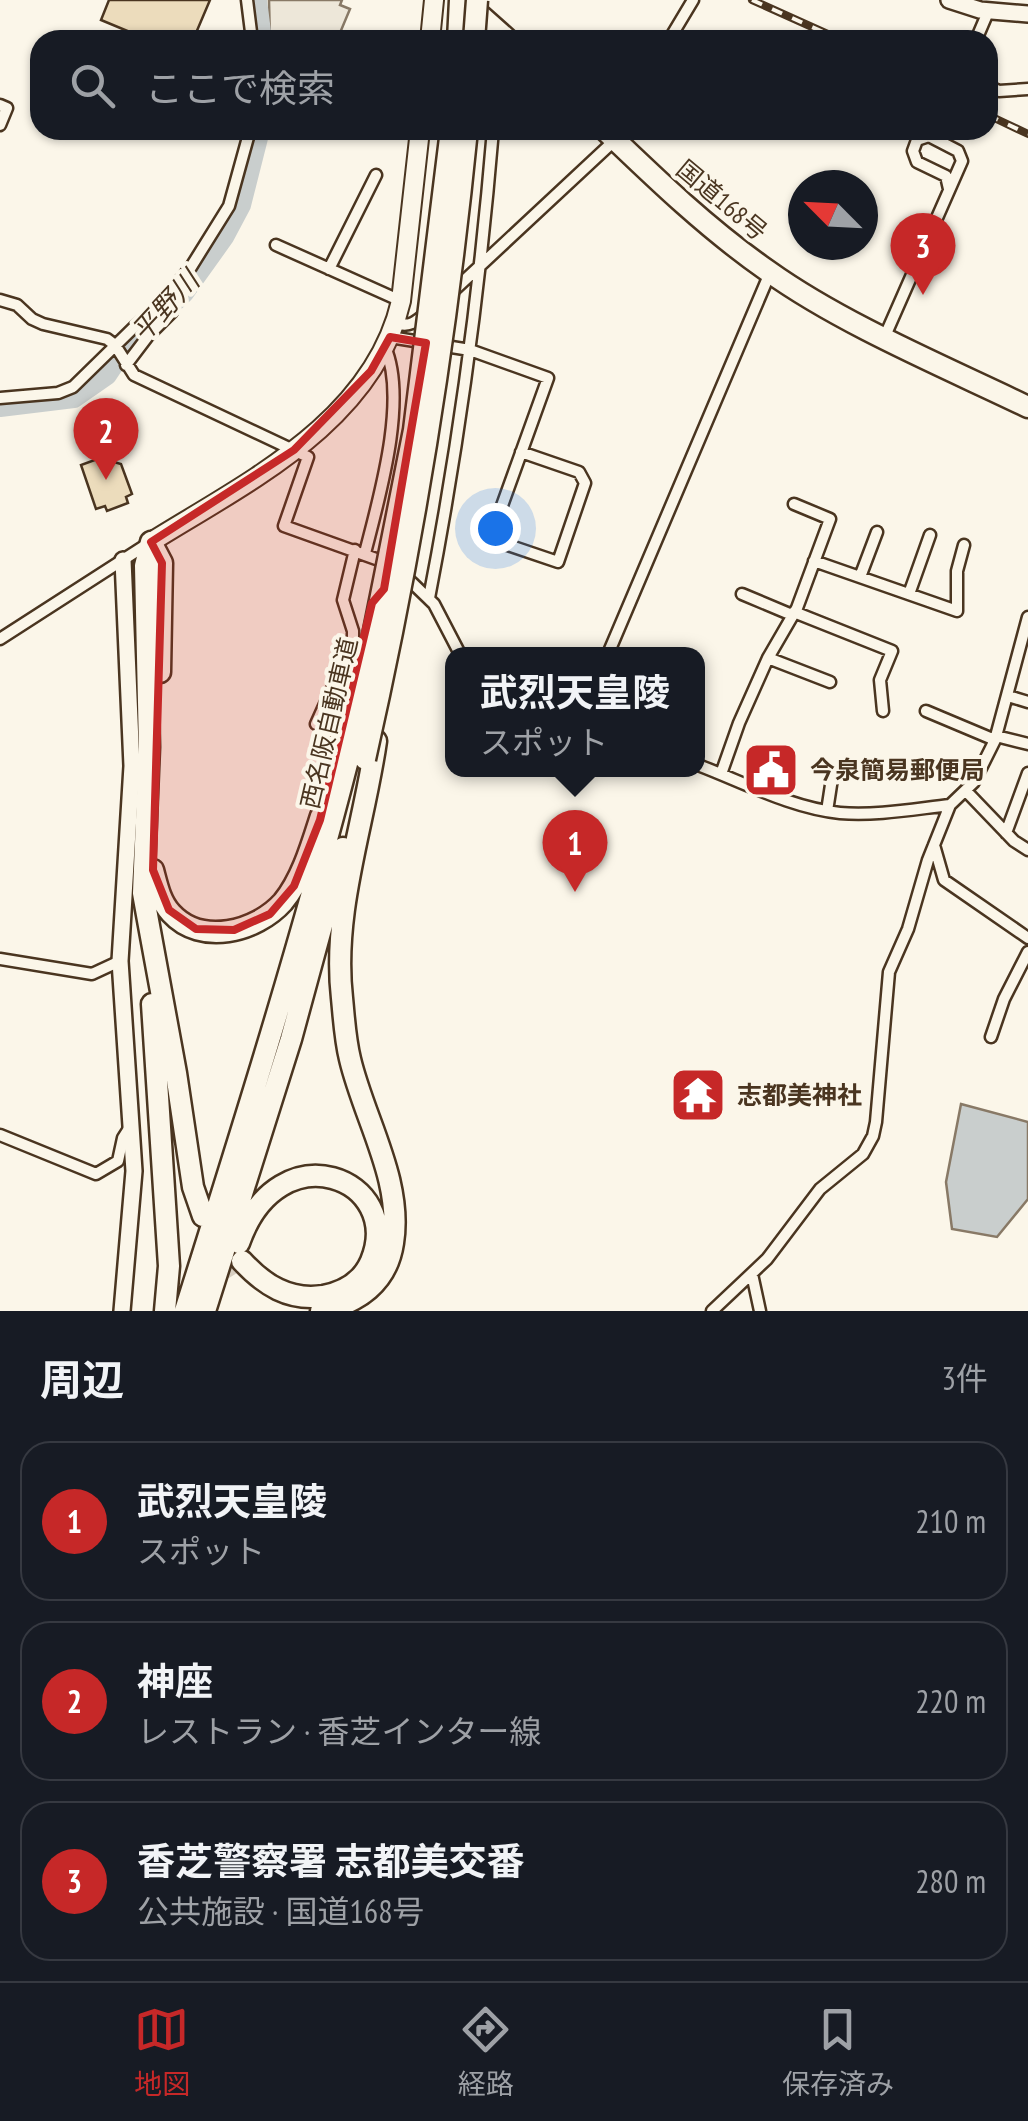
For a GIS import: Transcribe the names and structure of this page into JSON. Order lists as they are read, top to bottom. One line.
{"streets":{"highway":["国道168号","西名阪自動車道"]},"water":["平野川"],"places":{"public building":["今泉簡易郵便局"],"temple":["志都美神社"]},"north":"top left","page":{"search":"ここで検索","pins":["3","2","1"],"popup":["武烈天皇陵","スポット"],"heading":["周辺","3件"],"list":[{"mark":"1","name":"武烈天皇陵","note":"スポット","value":"210 m"},{"mark":"2","name":"神座","note":"レストラン · 香芝インター線","value":"220 m"},{"mark":"3","name":"香芝警察署 志都美交番","note":"公共施設 · 国道168号","value":"280 m"}],"nav":["地図","経路","保存済み"]}}
